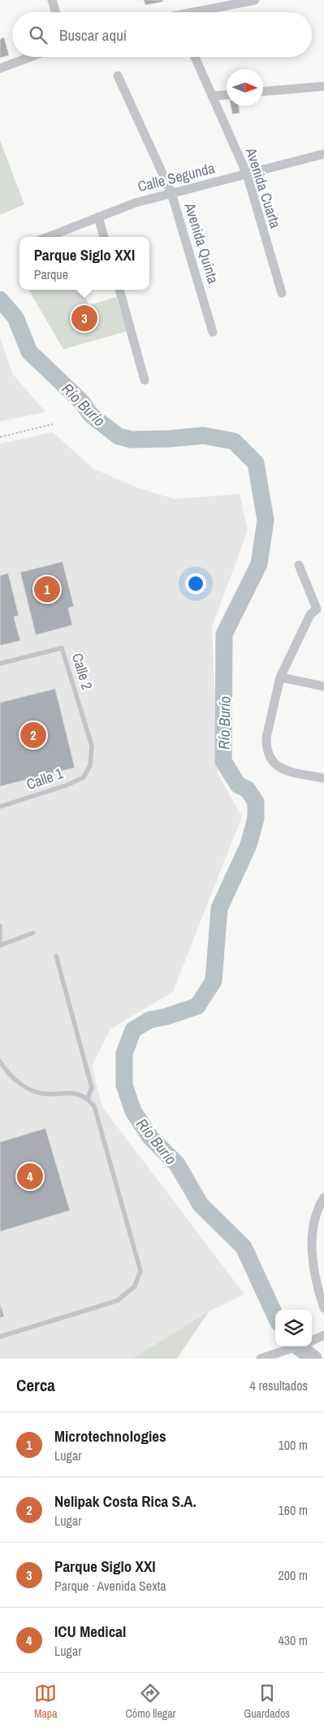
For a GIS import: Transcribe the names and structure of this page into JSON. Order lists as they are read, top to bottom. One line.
{"streets":{"street":["Calle Segunda","Avenida Cuarta","Avenida Quinta"],"lane":["Calle 2","Calle 1"]},"crossings":[["Calle Segunda","Avenida Cuarta"],["Calle Segunda","Avenida Quinta"],["Calle 2","Calle 1"]],"water":["Río Burío"],"north":"right","page":{"search":"Buscar aquí","popup":["Parque Siglo XXI","Parque"],"pins":["3","1","2","4"],"heading":["Cerca","4 resultados"],"list":[{"mark":"1","name":"Microtechnologies","note":"Lugar","value":"100 m"},{"mark":"2","name":"Nelipak Costa Rica S.A.","note":"Lugar","value":"160 m"},{"mark":"3","name":"Parque Siglo XXI","note":"Parque · Avenida Sexta","value":"200 m"},{"mark":"4","name":"ICU Medical","note":"Lugar","value":"430 m"}],"nav":["Mapa","Cómo llegar","Guardados"]}}
